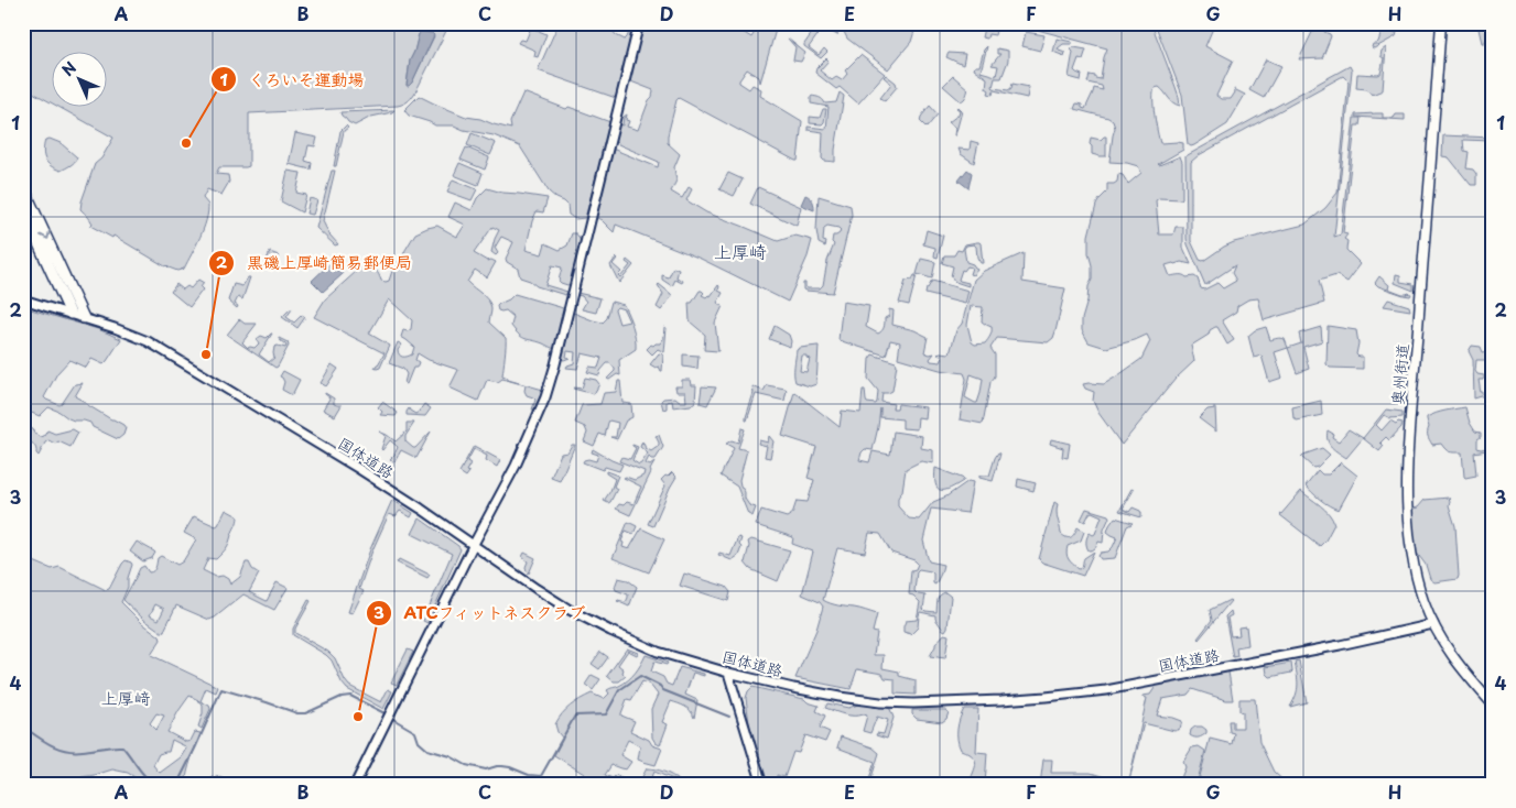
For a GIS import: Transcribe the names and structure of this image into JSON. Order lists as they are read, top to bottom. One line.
{"streets":{"main road":["奥州街道"],"street":["国体道路"]},"crossings":[["奥州街道","国体道路"]],"districts":["上厚崎","上厚﨑"],"places":["くろいそ運動場","黒磯上厚崎簡易郵便局","ATCフィットネスクラブ"],"north":"top left","grid":{"columns":["A","B","C","D","E","F","G","H"],"rows":["1","2","3","4"]}}
